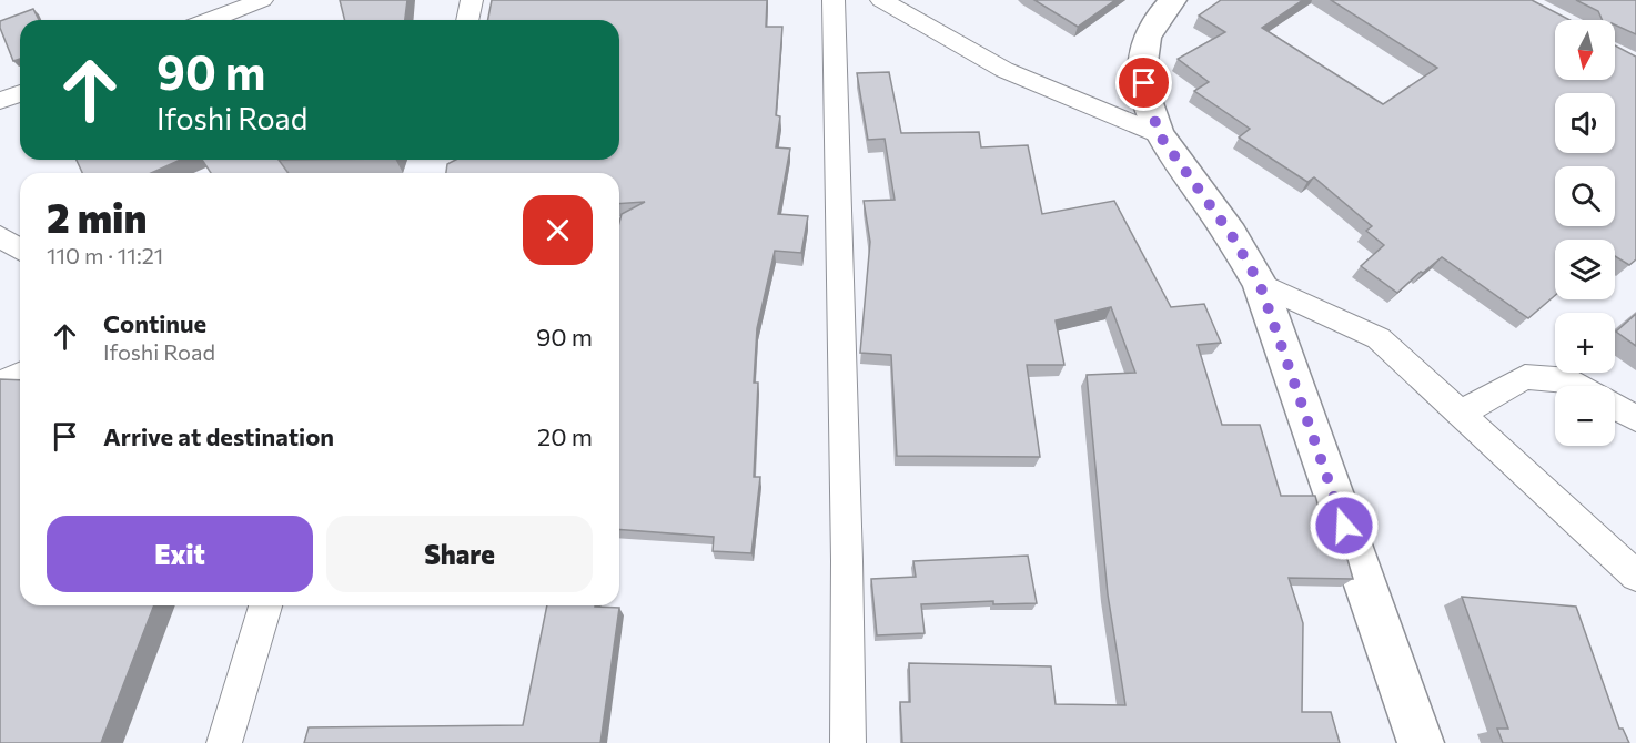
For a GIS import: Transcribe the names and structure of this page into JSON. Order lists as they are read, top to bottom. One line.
{"north":"bottom","page":{"map_buttons":["+","−"],"turn":["90 m","Ifoshi Road"],"heading":["2 min","110 m · 11:21"],"list":[{"name":"Continue","note":"Ifoshi Road","value":"90 m"},{"name":"Arrive at destination","value":"20 m"}],"buttons":["Exit","Share"]}}
